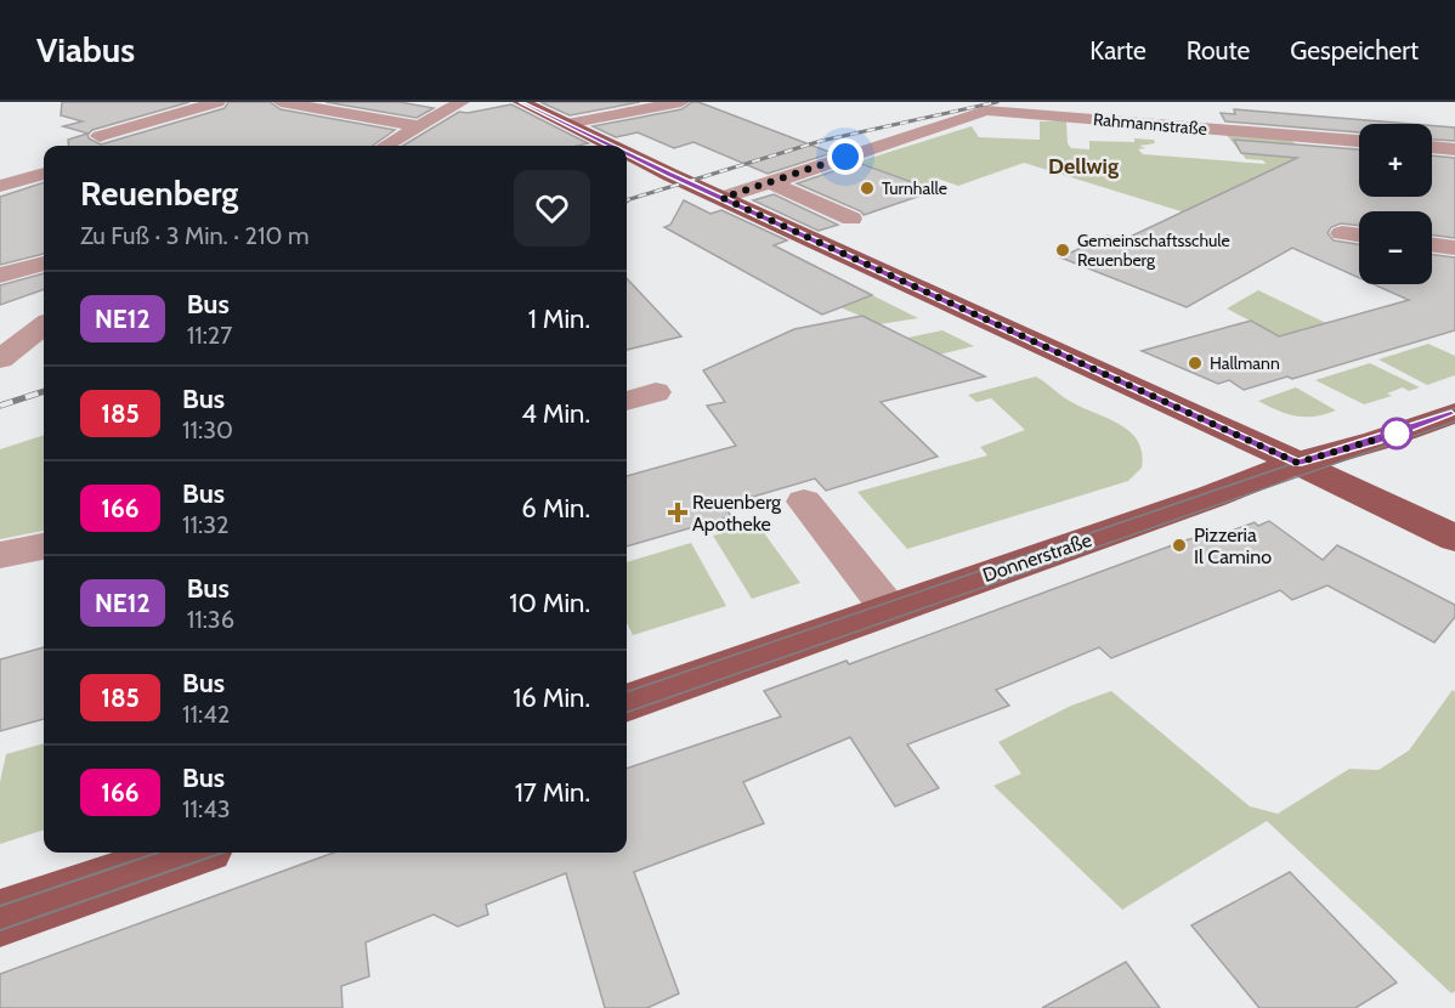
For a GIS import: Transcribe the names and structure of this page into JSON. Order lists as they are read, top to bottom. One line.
{"streets":{"main road":["Donnerstraße"],"street":["Rahmannstraße"]},"districts":["Dellwig"],"places":{"other":["Turnhalle","Gemeinschaftsschule Reuenberg","Hallmann","Pizzeria Il Camino"],"health":["Reuenberg Apotheke"]},"lines":["bus line NE12"],"page":{"header":"Viabus","nav":["Karte","Route","Gespeichert"],"map_buttons":["+","−"],"heading":["Reuenberg","Zu Fuß · 3 Min. · 210 m"],"list":[{"mark":"NE12","name":"Bus","note":"11:27","value":"1 Min."},{"mark":"185","name":"Bus","note":"11:30","value":"4 Min."},{"mark":"166","name":"Bus","note":"11:32","value":"6 Min."},{"mark":"NE12","name":"Bus","note":"11:36","value":"10 Min."},{"mark":"185","name":"Bus","note":"11:42","value":"16 Min."},{"mark":"166","name":"Bus","note":"11:43","value":"17 Min."}]}}
